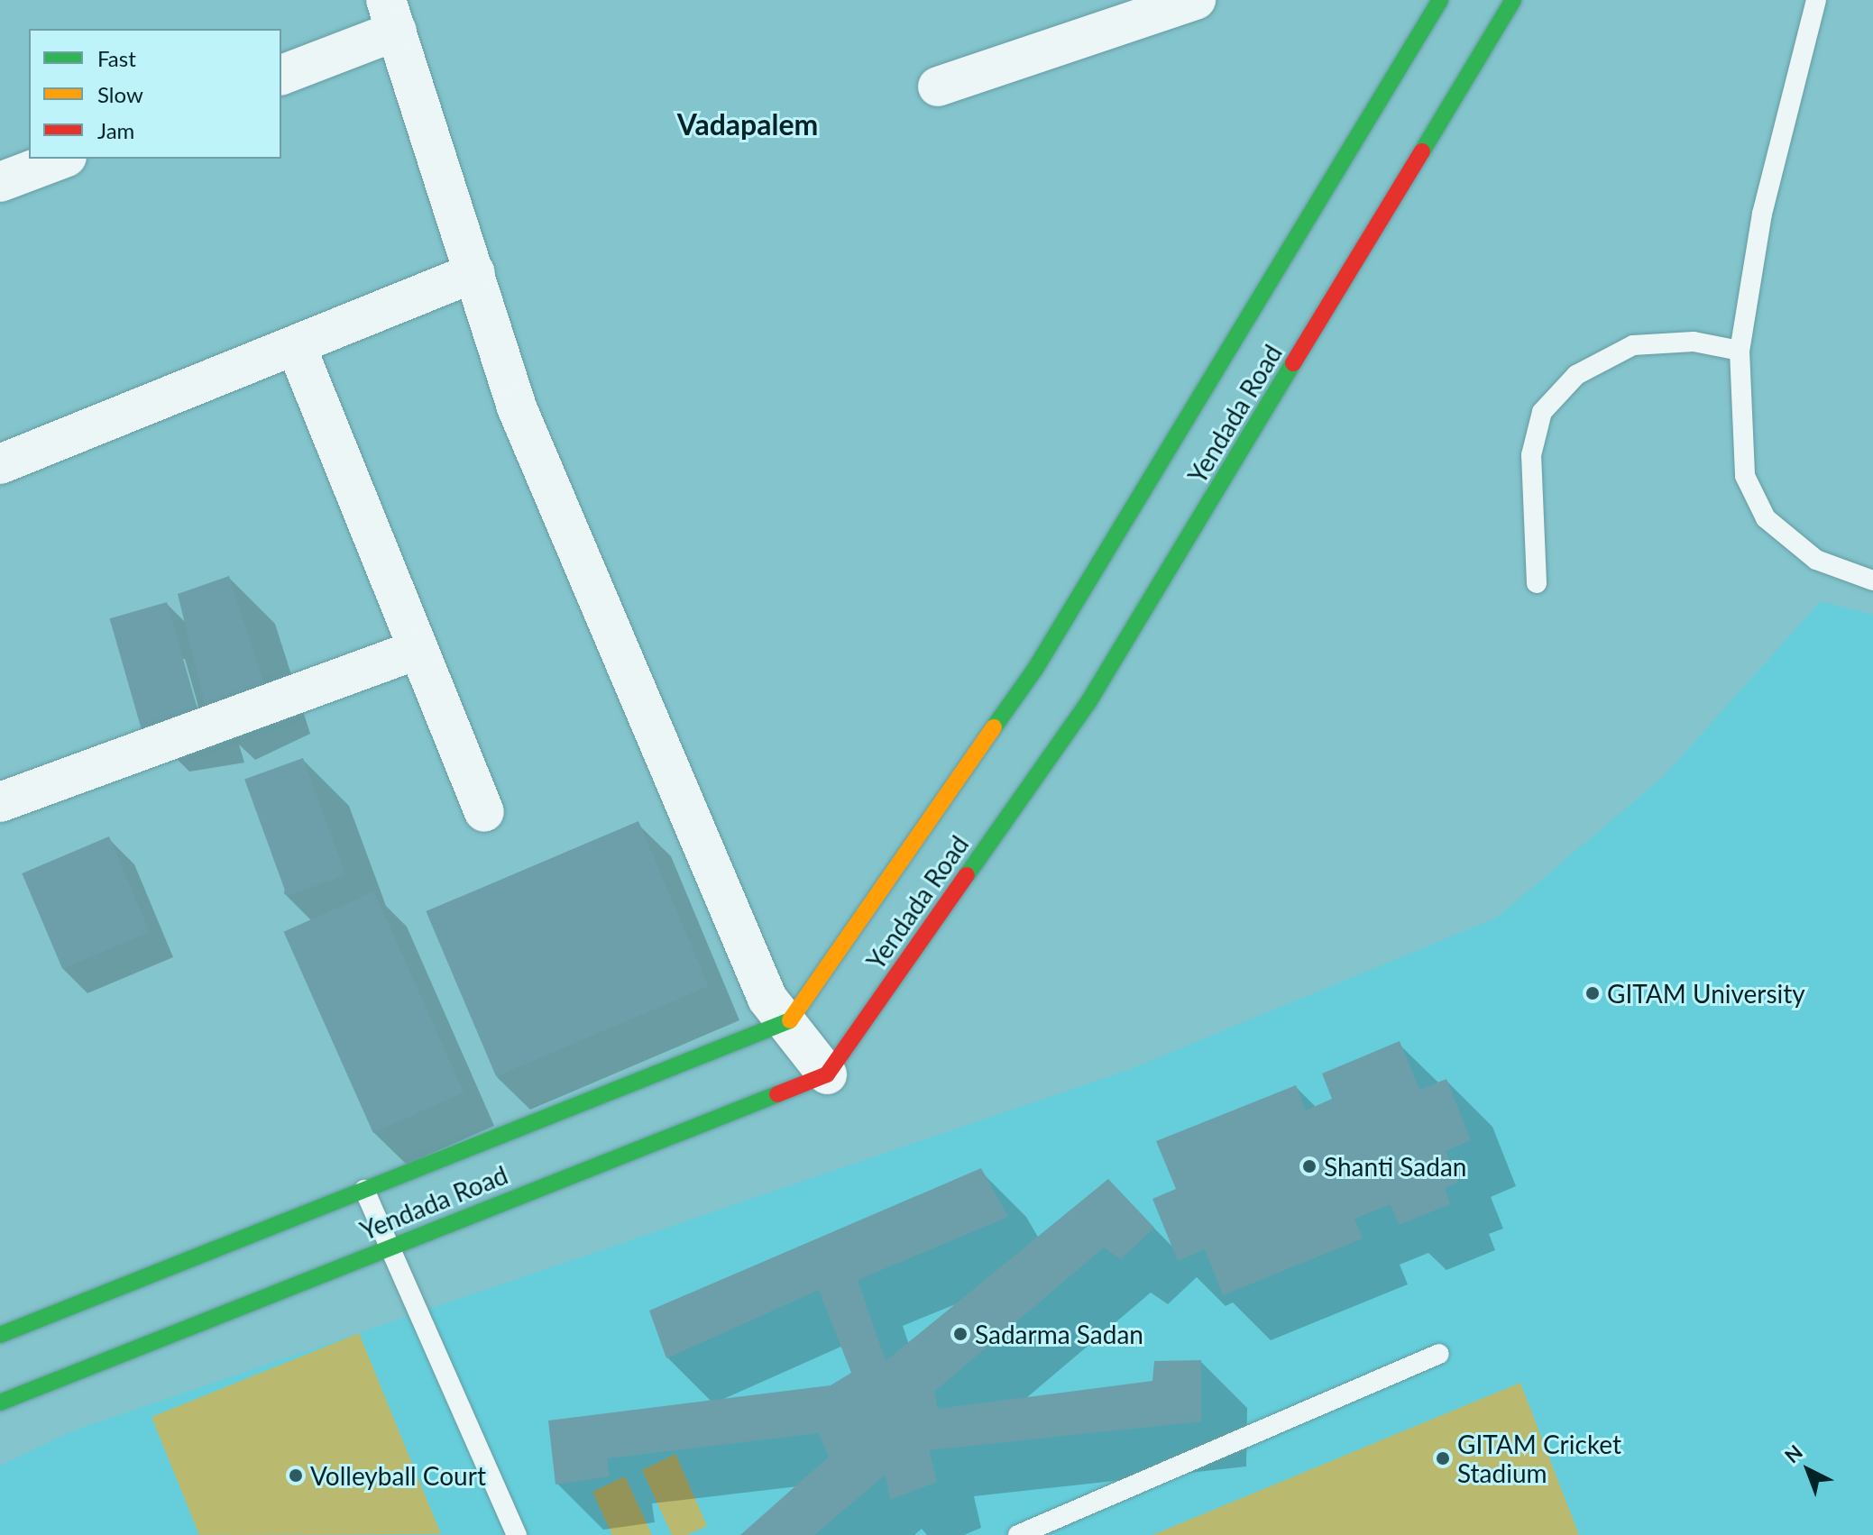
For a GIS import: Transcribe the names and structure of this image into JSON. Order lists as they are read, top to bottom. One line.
{"streets":{"main road":["Yendada Road"]},"districts":["Vadapalem"],"places":["GITAM University","Shanti Sadan","Sadarma Sadan","GITAM Cricket Stadium","Volleyball Court"],"legend":["Fast","Slow","Jam"],"north":"top left"}
